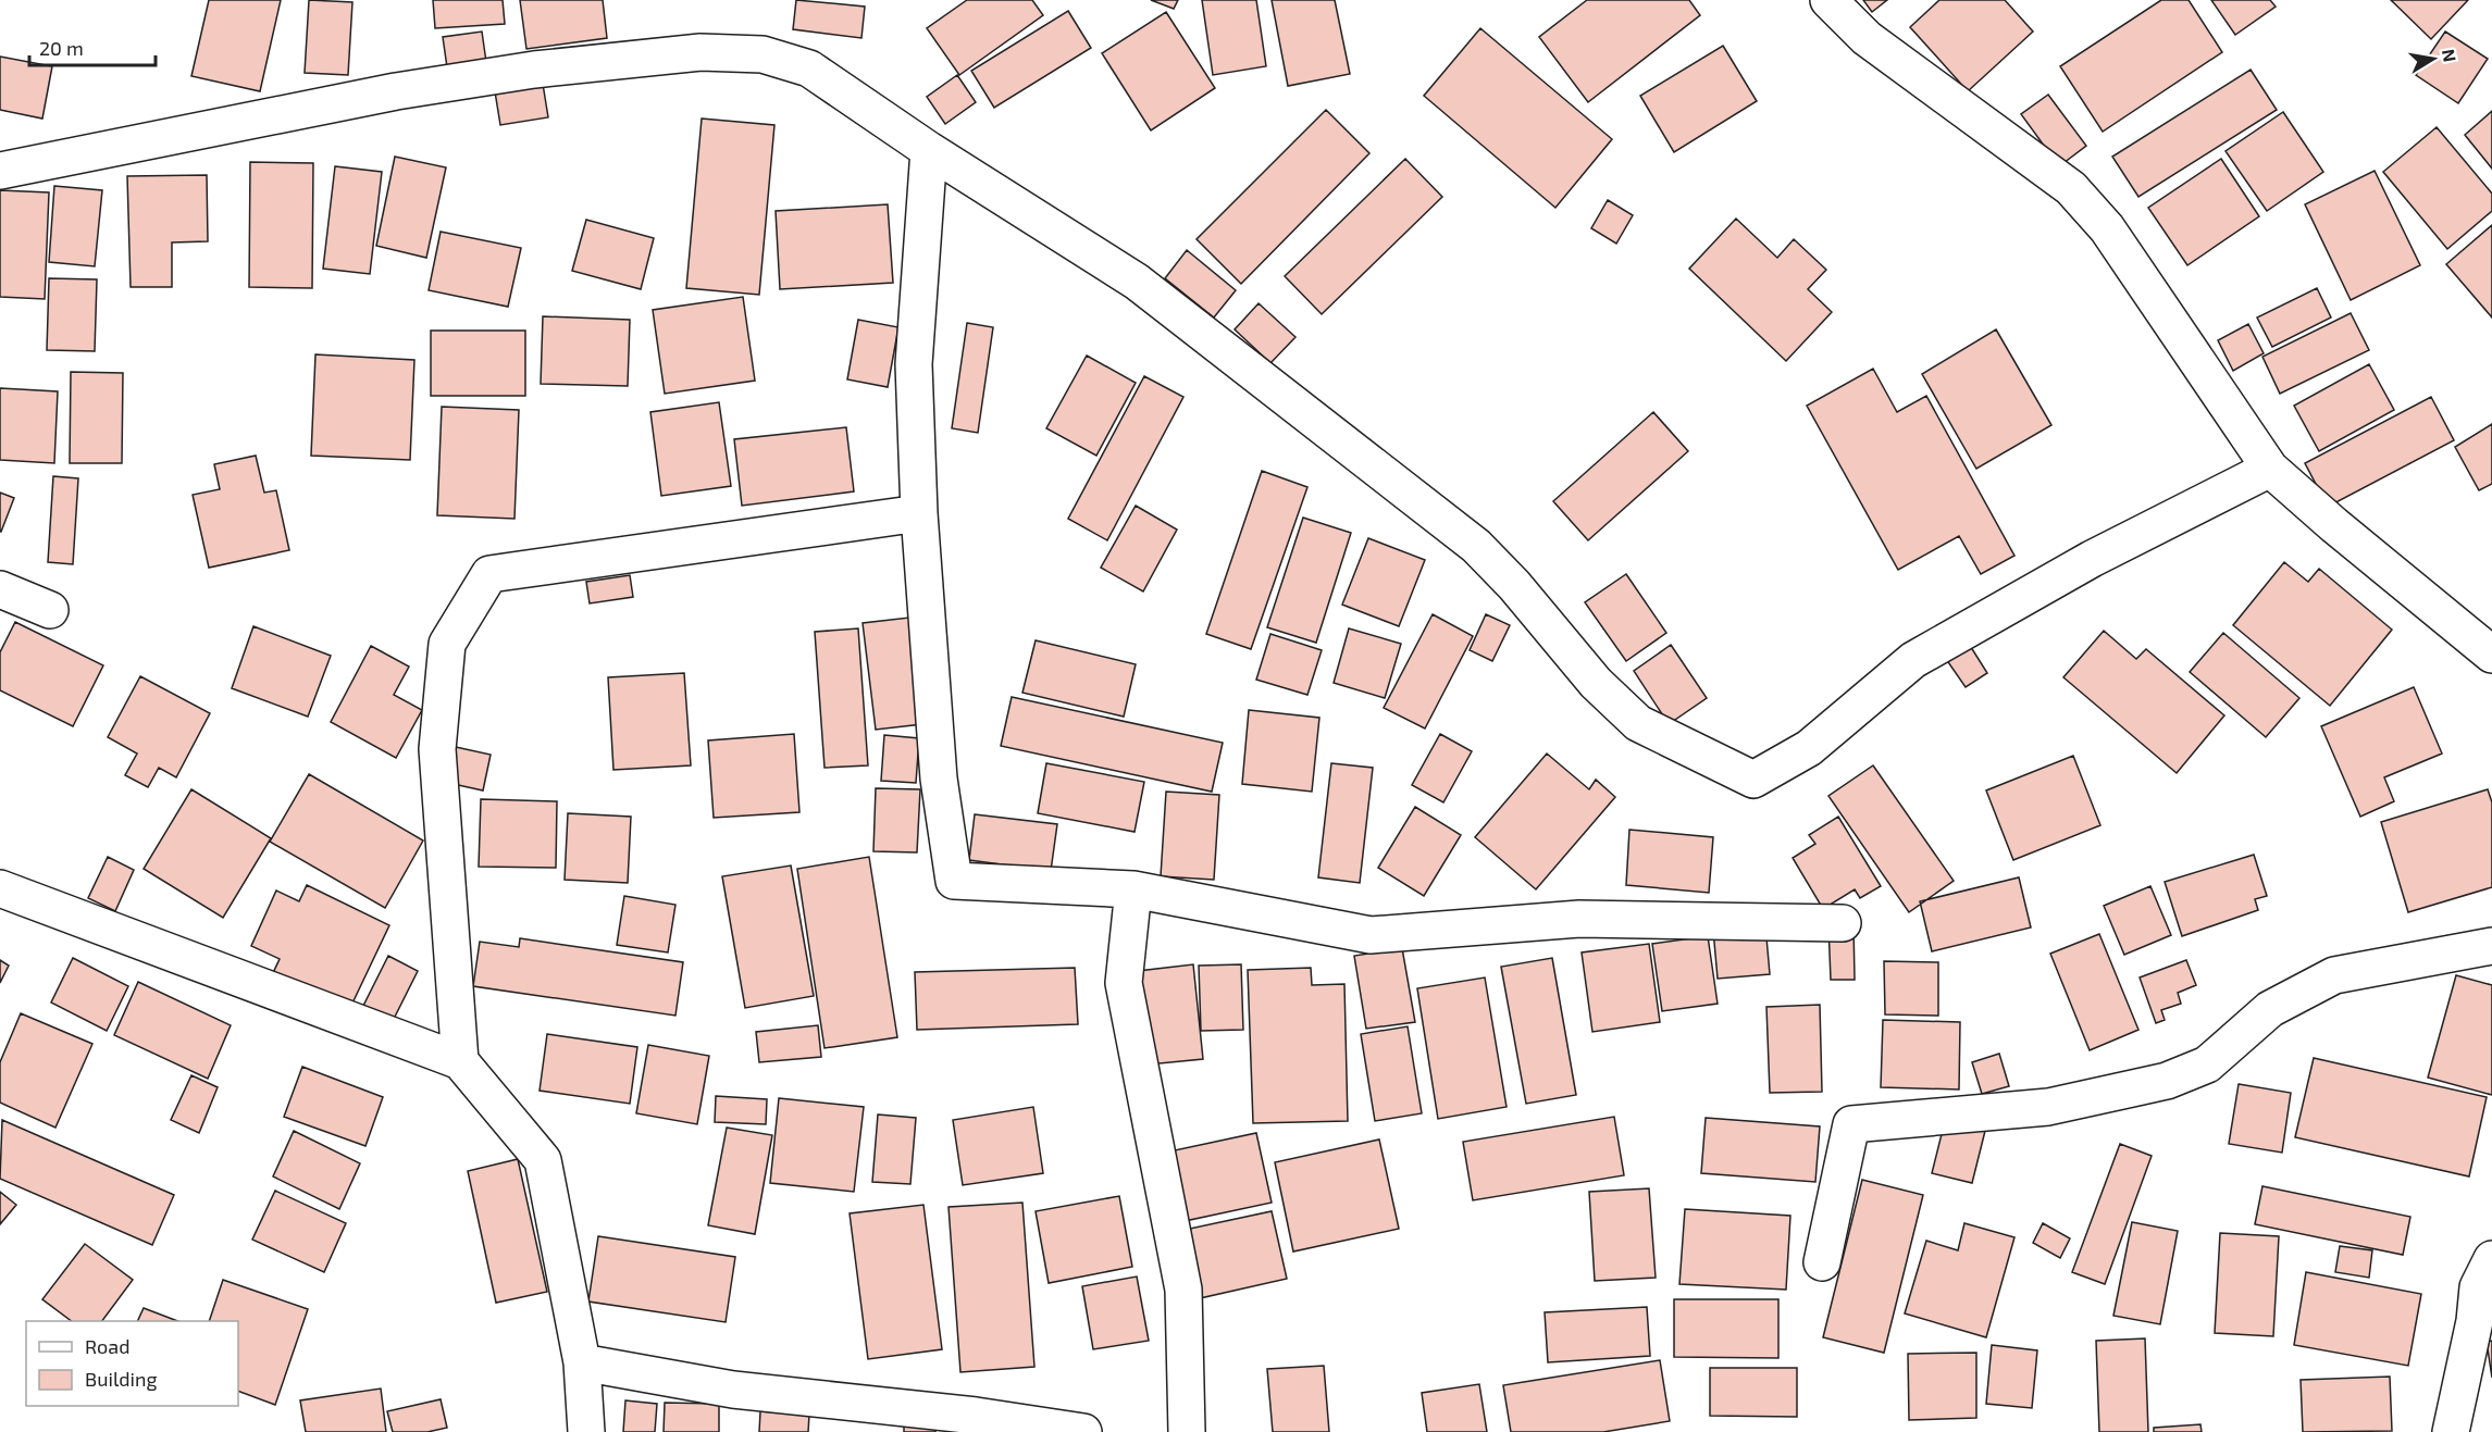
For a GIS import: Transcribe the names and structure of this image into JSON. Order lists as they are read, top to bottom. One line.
{"legend":["Road","Building"],"scale_bar":"20 m","north":"right"}
